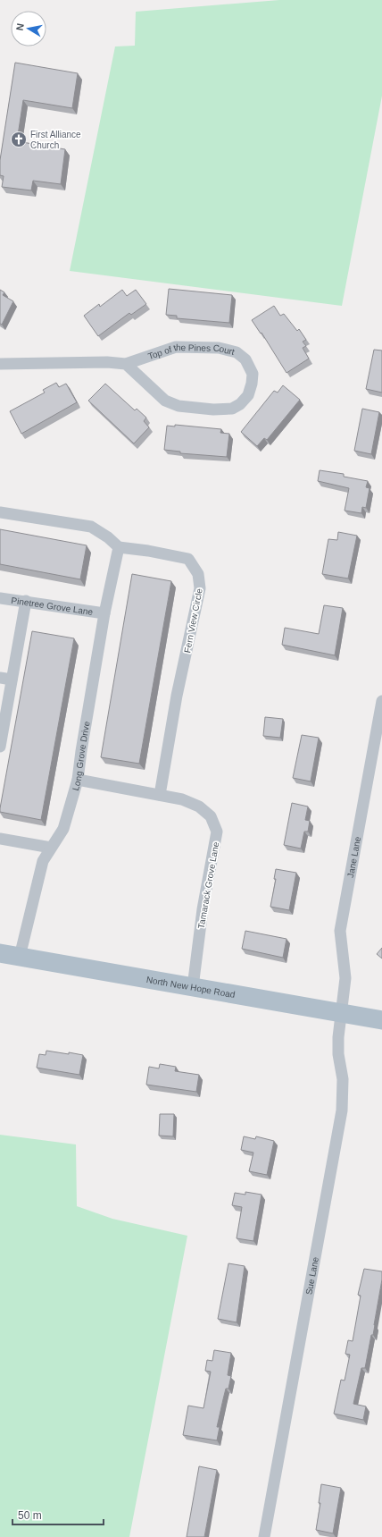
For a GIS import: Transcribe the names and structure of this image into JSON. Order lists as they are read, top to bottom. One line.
{"streets":{"main road":["North New Hope Road"],"street":["Top of the Pines Court","Pinetree Grove Lane","Fern View Circle","Long Grove Drive","Jane Lane","Tamarack Grove Lane","Sue Lane"]},"crossings":[["Pinetree Grove Lane","Long Grove Drive"],["Fern View Circle","Long Grove Drive"],["Fern View Circle","Tamarack Grove Lane"],["Long Grove Drive","Tamarack Grove Lane"],["Long Grove Drive","North New Hope Road"],["Jane Lane","North New Hope Road"],["Jane Lane","Sue Lane"],["Tamarack Grove Lane","North New Hope Road"],["North New Hope Road","Sue Lane"]],"places":{"church":["First Alliance Church"]},"scale_bar":"50 m","north":"left"}
